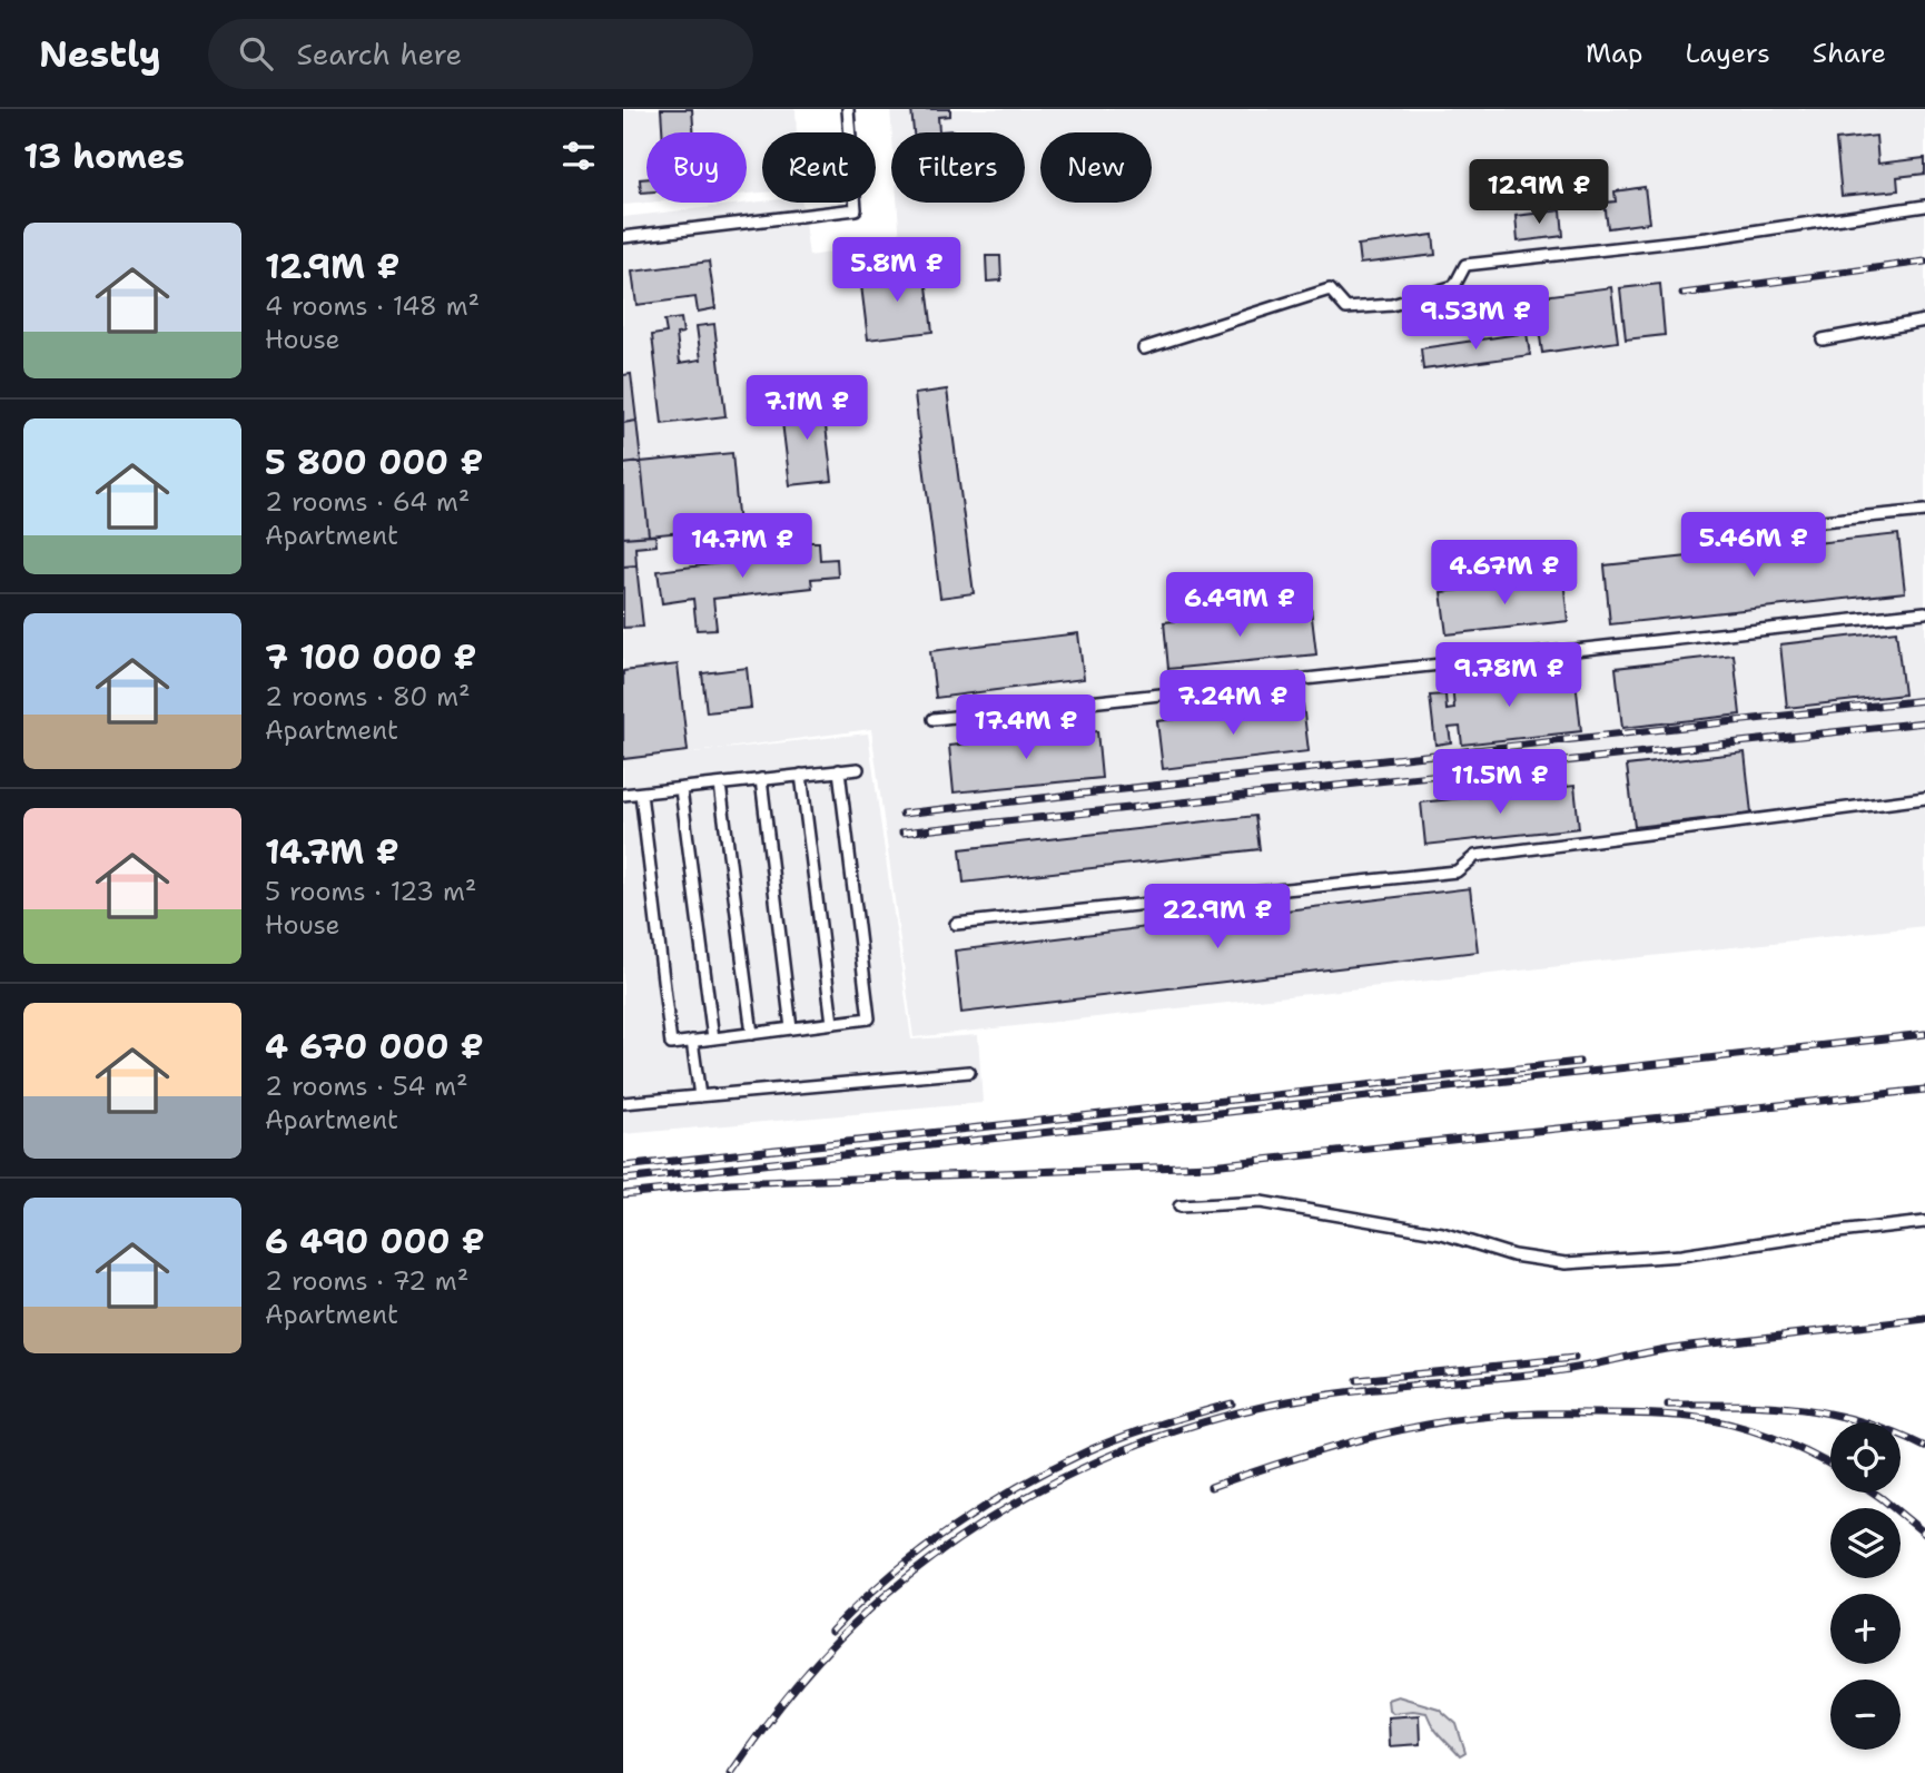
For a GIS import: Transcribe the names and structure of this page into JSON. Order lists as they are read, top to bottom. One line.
{"page":{"header":"Nestly","search":"Search here","nav":["Map","Layers","Share"],"heading":"13 homes","chip":["Buy","Rent","Filters","New"],"price":["12.9M ₽","5.8M ₽","9.53M ₽","7.1M ₽","5.46M ₽","14.7M ₽","4.67M ₽","6.49M ₽","9.78M ₽","7.24M ₽","17.4M ₽","11.5M ₽","22.9M ₽"],"list":[{"name":"12.9M ₽","note":"4 rooms · 148 m² · House"},{"name":"5 800 000 ₽","note":"2 rooms · 64 m² · Apartment"},{"name":"7 100 000 ₽","note":"2 rooms · 80 m² · Apartment"},{"name":"14.7M ₽","note":"5 rooms · 123 m² · House"},{"name":"4 670 000 ₽","note":"2 rooms · 54 m² · Apartment"},{"name":"6 490 000 ₽","note":"2 rooms · 72 m² · Apartment"}],"map_buttons":["+","−"]}}
